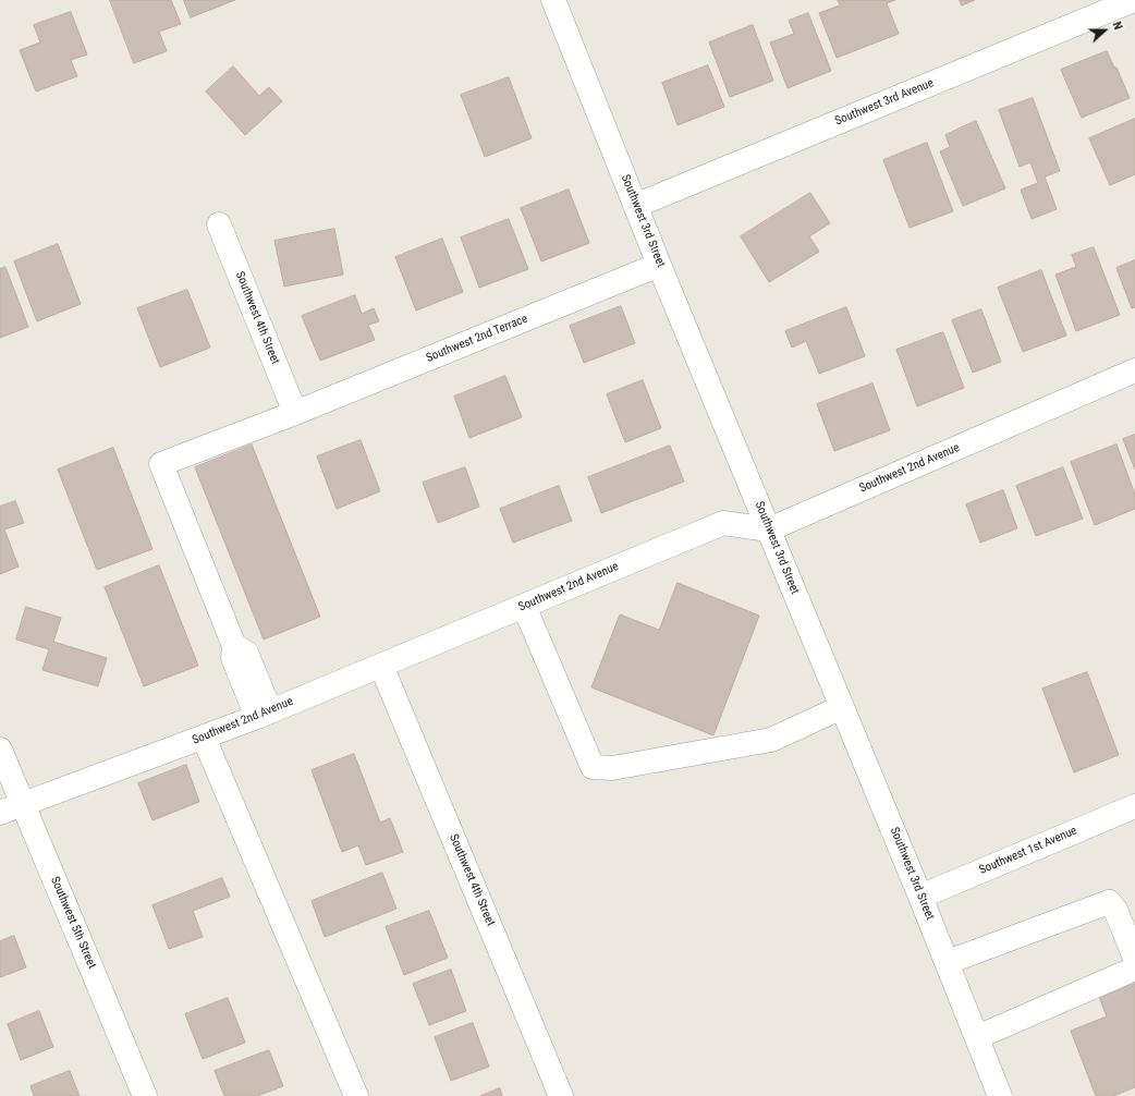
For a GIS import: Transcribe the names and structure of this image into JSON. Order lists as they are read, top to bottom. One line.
{"streets":{"street":["Southwest 3rd Avenue","Southwest 3rd Street","Southwest 4th Street","Southwest 2nd Terrace","Southwest 2nd Avenue","Southwest 1st Avenue","Southwest 5th Street"]},"crossings":[["Southwest 3rd Avenue","Southwest 3rd Street"],["Southwest 3rd Street","Southwest 2nd Terrace"],["Southwest 3rd Street","Southwest 2nd Avenue"],["Southwest 3rd Street","Southwest 1st Avenue"],["Southwest 4th Street","Southwest 2nd Terrace"],["Southwest 4th Street","Southwest 2nd Avenue"],["Southwest 2nd Terrace","Southwest 2nd Avenue"],["Southwest 2nd Avenue","Southwest 5th Street"]],"north":"right"}
